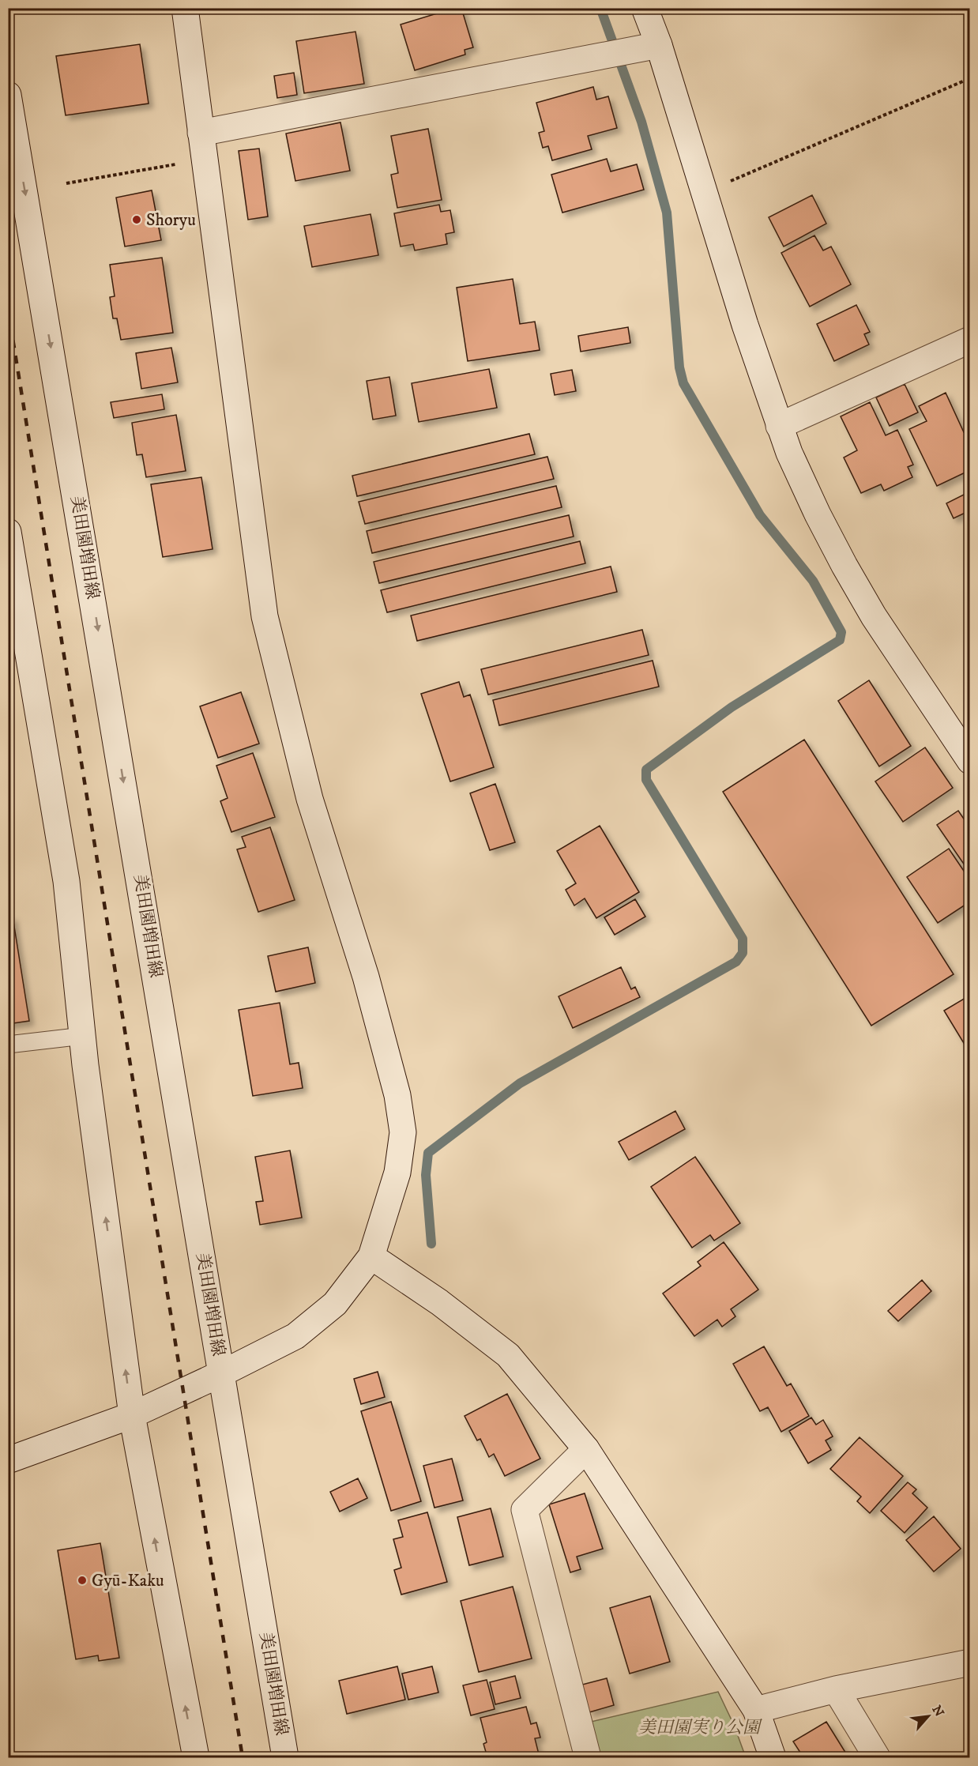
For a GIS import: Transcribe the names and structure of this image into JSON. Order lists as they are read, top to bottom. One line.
{"streets":{"street":["美田園増田線"]},"parks":["美田園実り公園"],"places":["Shoryu","Gyū-Kaku"],"north":"top right"}
